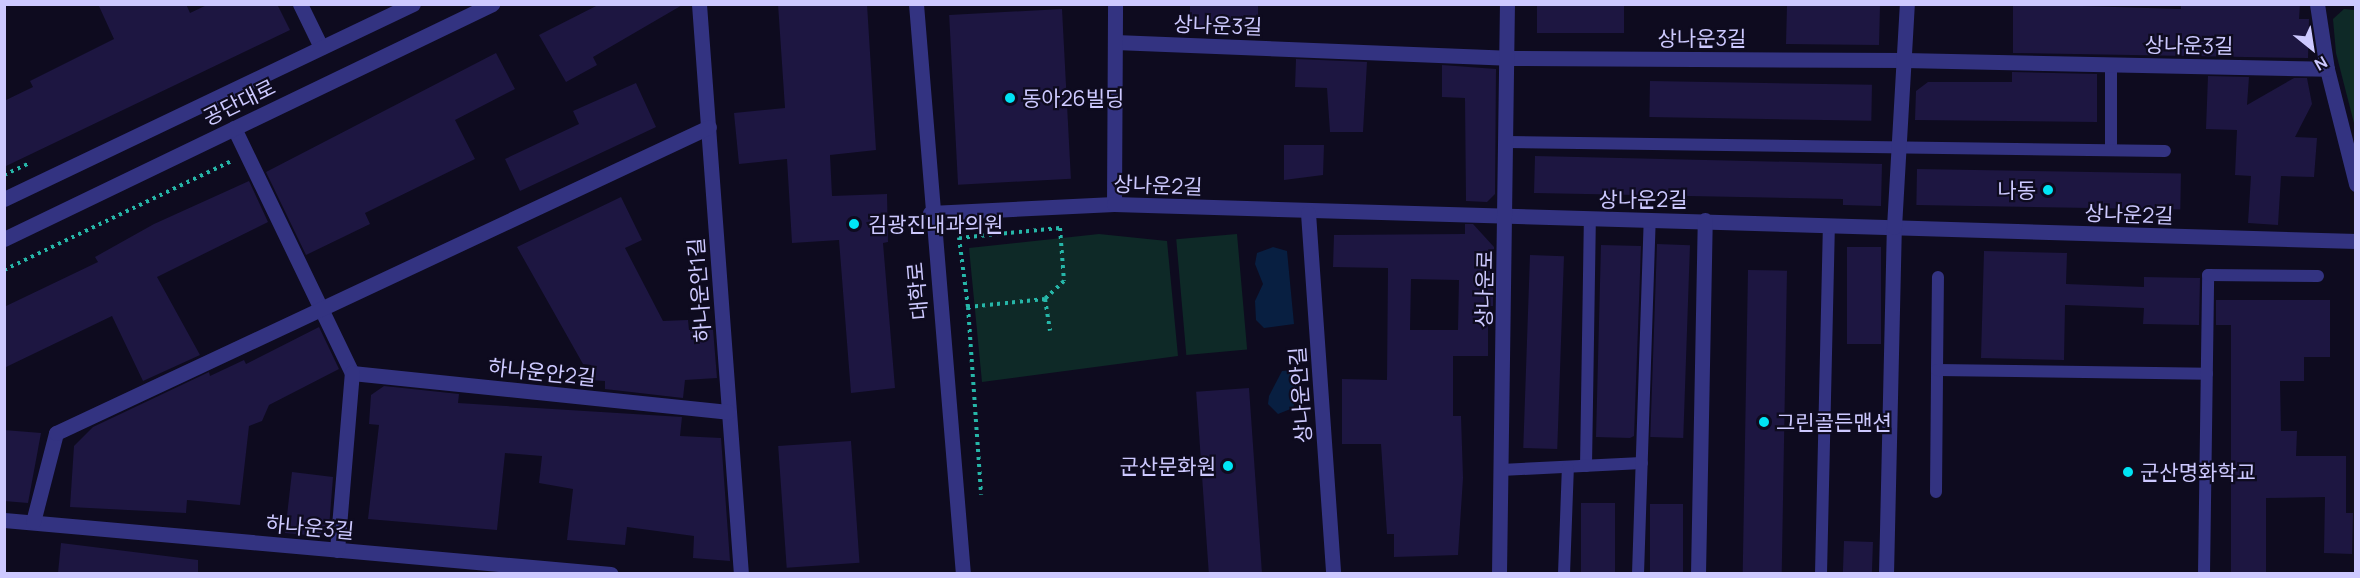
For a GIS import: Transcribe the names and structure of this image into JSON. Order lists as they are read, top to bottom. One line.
{"streets":{"street":["상나운3길","공단대로","상나운2길","상나운로","하나운안1길","대학로","하나운안2길","상나운안길","하나운3길"]},"crossings":[["상나운3길","상나운로"],["상나운2길","상나운로"],["상나운2길","대학로"],["상나운2길","상나운안길"],["하나운안1길","하나운안2길"]],"places":["동아26빌딩","나동","김광진내과의원","그린골든맨션","군산문화원","군산명화학교"],"north":"bottom right"}
